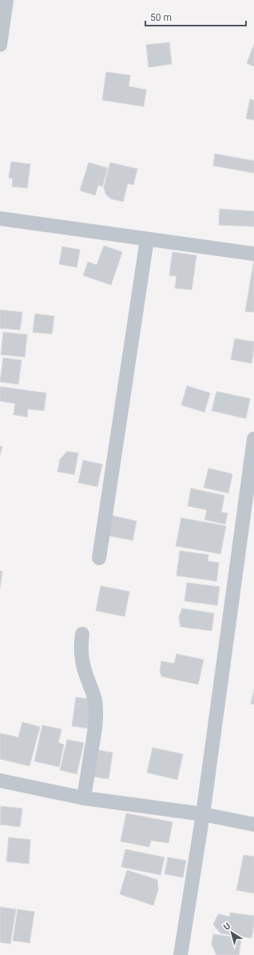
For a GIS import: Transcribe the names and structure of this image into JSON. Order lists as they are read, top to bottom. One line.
{"scale_bar":"50 m","north":"top left"}
